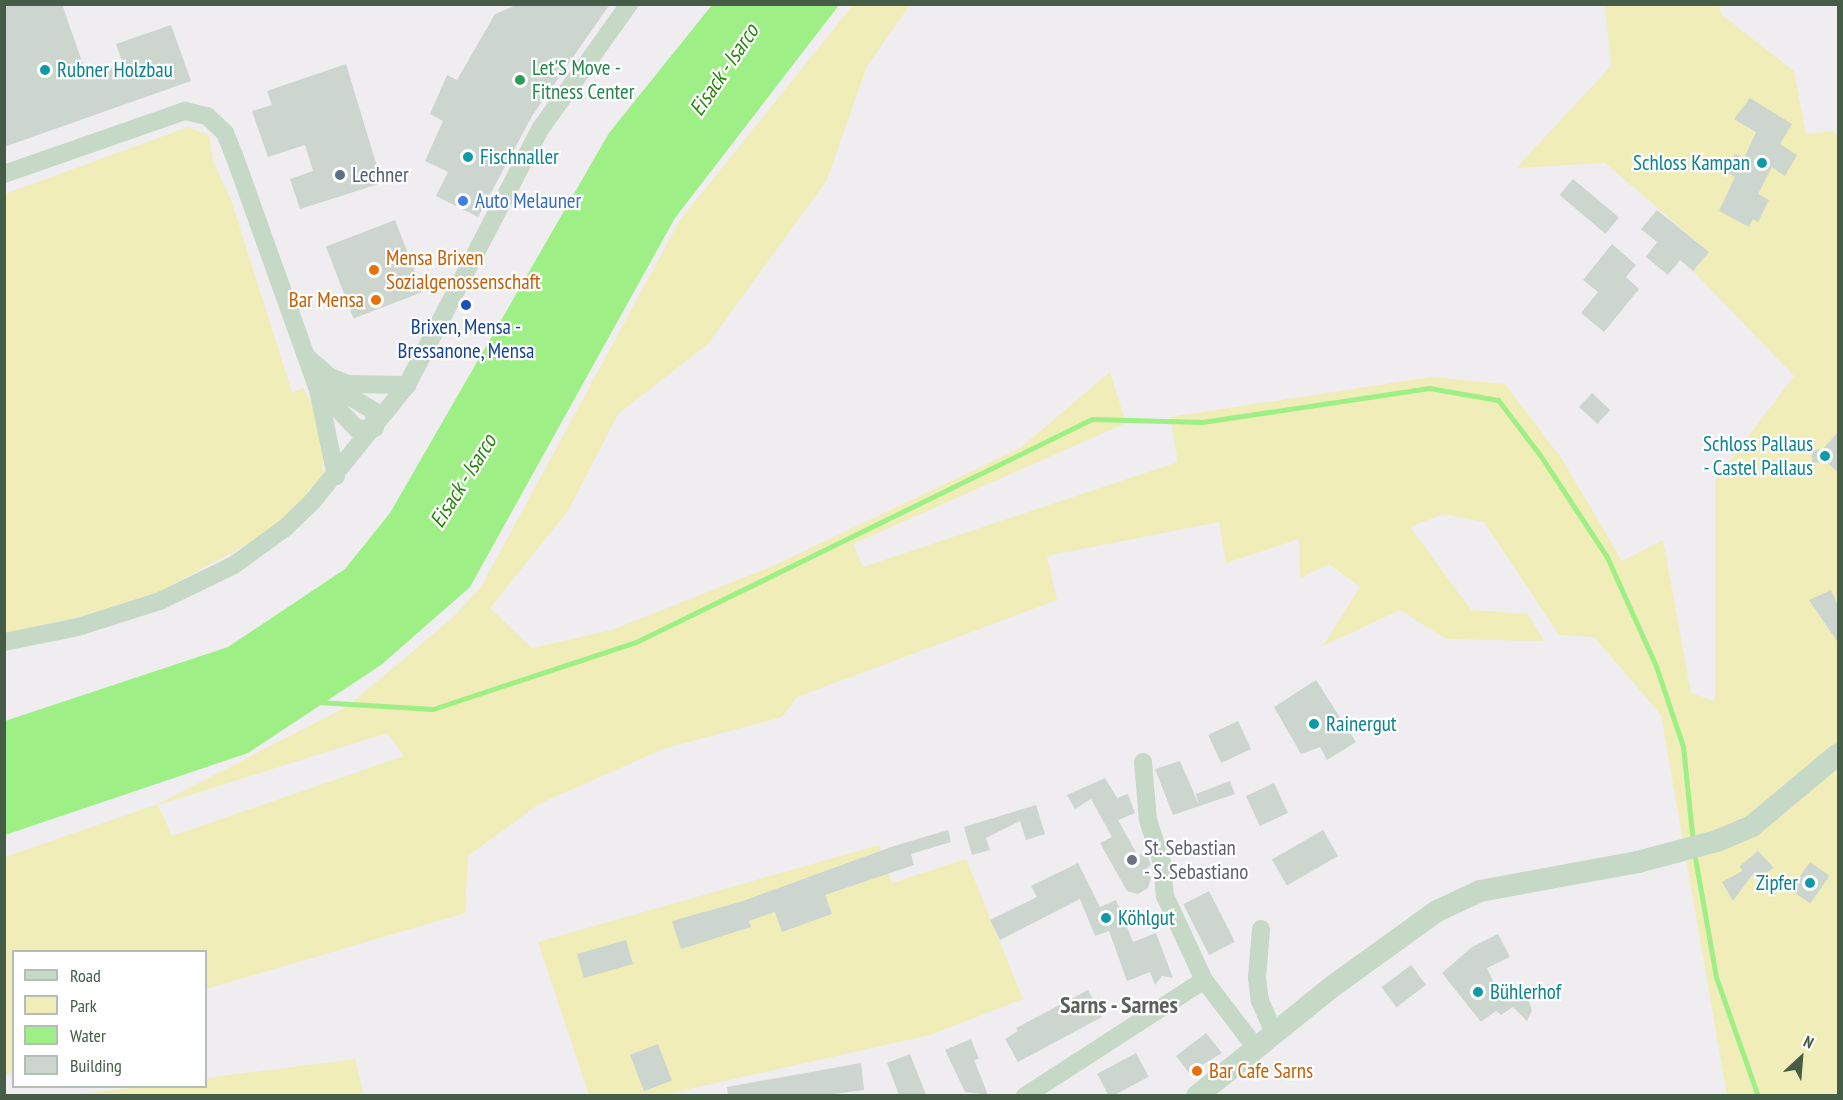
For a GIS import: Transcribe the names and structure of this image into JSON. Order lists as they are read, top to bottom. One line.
{"districts":["Sarns - Sarnes"],"water":["Eisack - Isarco"],"places":["Rubner Holzbau","Let'S Move - Fitness Center","Fischnaller","Schloss Kampan","Lechner","Auto Melauner","Mensa Brixen Sozialgenossenschaft","Bar Mensa","Brixen, Mensa - Bressanone, Mensa","Schloss Pallaus - Castel Pallaus","Rainergut","St. Sebastian - S. Sebastiano","Zipfer","Köhlgut","Bühlerhof","Bar Cafe Sarns"],"legend":["Road","Park","Water","Building"],"north":"top right"}
